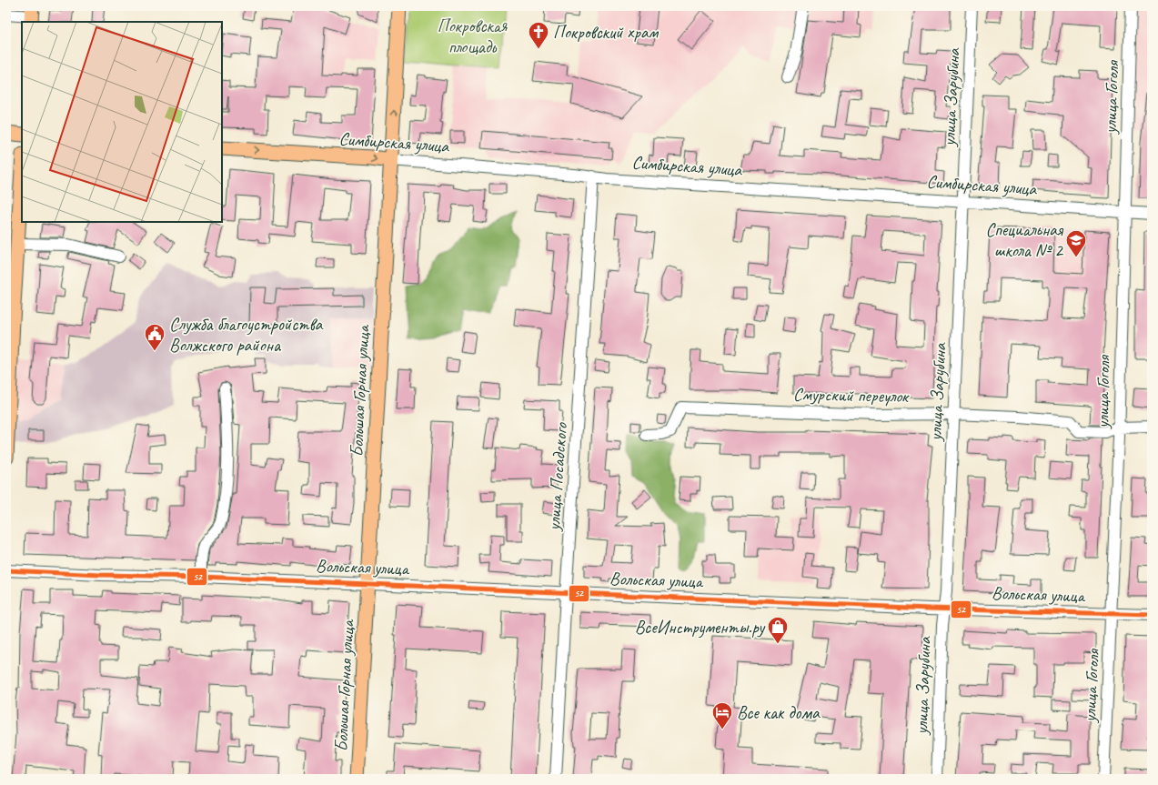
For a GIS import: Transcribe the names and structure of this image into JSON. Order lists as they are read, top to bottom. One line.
{"streets":{"main road":["Симбирская улица","Большая Горная улица"],"street":["улица Зарубина","улица Гоголя","Смурский переулок","улица Посадского","Вольская улица"]},"crossings":[["улица Зарубина","Симбирская улица"],["улица Зарубина","Смурский переулок"],["улица Зарубина","Вольская улица"],["улица Гоголя","Симбирская улица"],["улица Гоголя","Смурский переулок"],["улица Гоголя","Вольская улица"],["Симбирская улица","Большая Горная улица"],["Симбирская улица","улица Посадского"],["Большая Горная улица","Вольская улица"],["улица Посадского","Вольская улица"]],"parks":["Покровская площадь"],"places":{"church":["Покровский храм"],"school or university":["Специальная школа № 2"],"public building":["Служба благоустройства Волжского района"],"shop":["ВсеИнструменты.ру"],"hotel":["Все как дома"]},"lines":["transit line 52"]}
